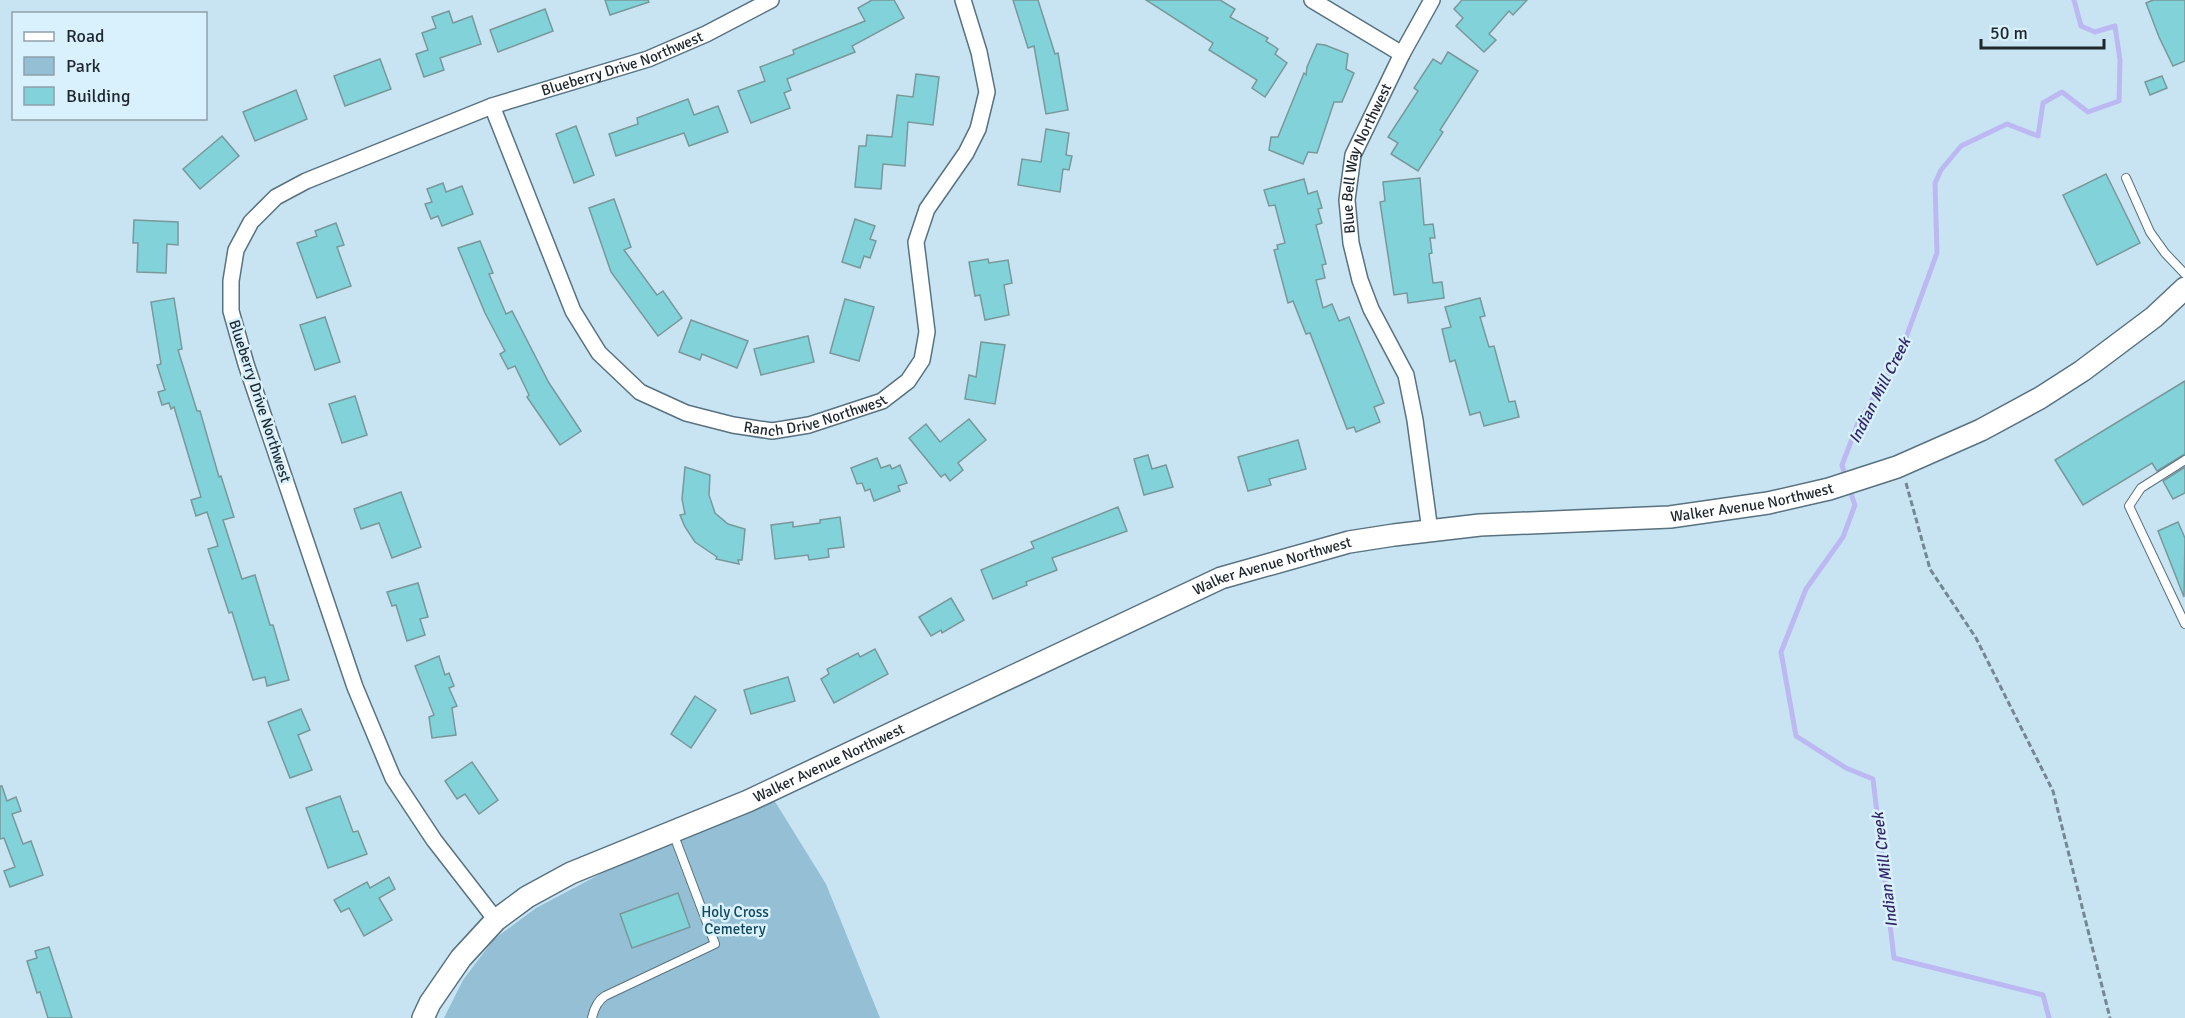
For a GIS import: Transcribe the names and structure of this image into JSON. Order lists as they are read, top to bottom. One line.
{"streets":{"main road":["Walker Avenue Northwest"],"street":["Blueberry Drive Northwest","Blue Bell Way Northwest","Ranch Drive Northwest"]},"crossings":[["Blueberry Drive Northwest","Ranch Drive Northwest"],["Blueberry Drive Northwest","Walker Avenue Northwest"],["Blue Bell Way Northwest","Walker Avenue Northwest"]],"water":["Indian Mill Creek"],"parks":["Holy Cross Cemetery"],"legend":["Road","Park","Building"],"scale_bar":"50 m"}
